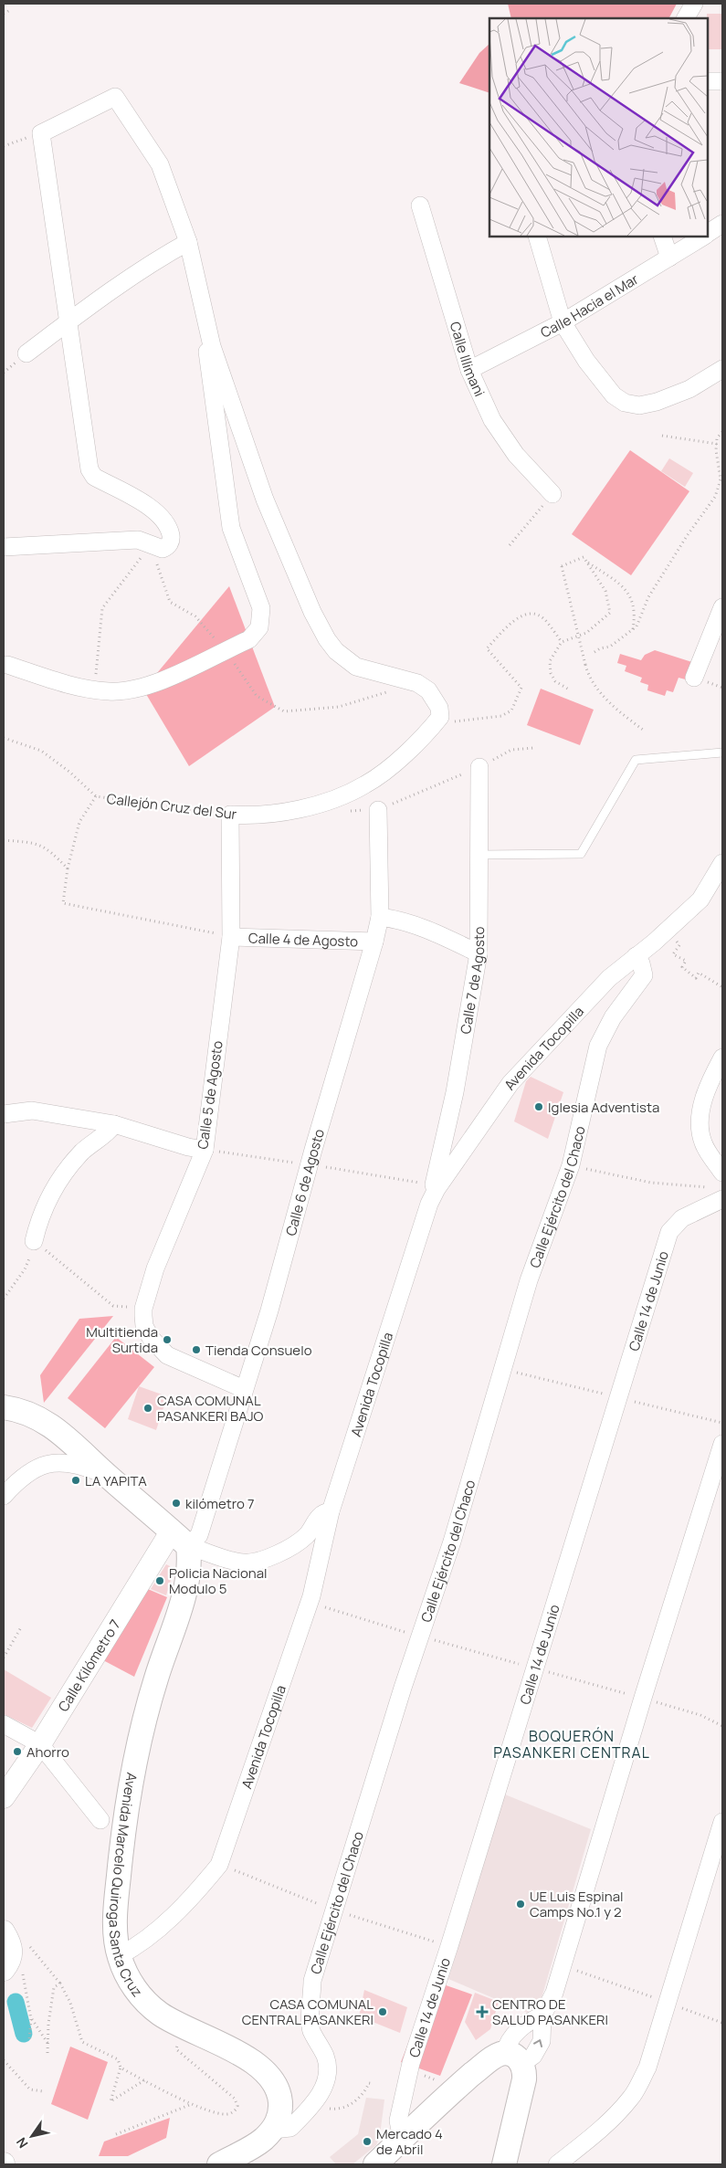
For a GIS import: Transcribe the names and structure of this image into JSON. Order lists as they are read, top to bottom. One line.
{"streets":{"main road":["Avenida Marcelo Quiroga Santa Cruz"],"street":["Calle Hacia el Mar","Calle Illimani","Callejón Cruz del Sur","Calle 4 de Agosto","Calle 7 de Agosto","Avenida Tocopilla","Calle 5 de Agosto","Calle 6 de Agosto","Calle Ejército del Chaco","Calle 14 de Junio","Calle Kilómetro 7"]},"crossings":[["Calle Hacia el Mar","Calle Illimani"],["Callejón Cruz del Sur","Calle 5 de Agosto"],["Calle 4 de Agosto","Calle 5 de Agosto"],["Calle 4 de Agosto","Calle 6 de Agosto"],["Calle 7 de Agosto","Avenida Tocopilla"],["Avenida Tocopilla","Calle Ejército del Chaco"],["Avenida Tocopilla","Avenida Marcelo Quiroga Santa Cruz"],["Calle 5 de Agosto","Calle 6 de Agosto"],["Calle 6 de Agosto","Calle Kilómetro 7"],["Calle 6 de Agosto","Avenida Marcelo Quiroga Santa Cruz"],["Calle Ejército del Chaco","Avenida Marcelo Quiroga Santa Cruz"],["Calle Kilómetro 7","Avenida Marcelo Quiroga Santa Cruz"]],"districts":["BOQUERÓN PASANKERI CENTRAL"],"places":{"other":["Iglesia Adventista","Multitienda Surtida","Tienda Consuelo","CASA COMUNAL PASANKERI BAJO","LA YAPITA","kilómetro 7","Policia Nacional Modulo 5","Ahorro","UE Luis Espinal Camps No.1 y 2","CASA COMUNAL CENTRAL PASANKERI","Mercado 4 de Abril"],"health":["CENTRO DE SALUD PASANKERI"]},"north":"bottom left"}
